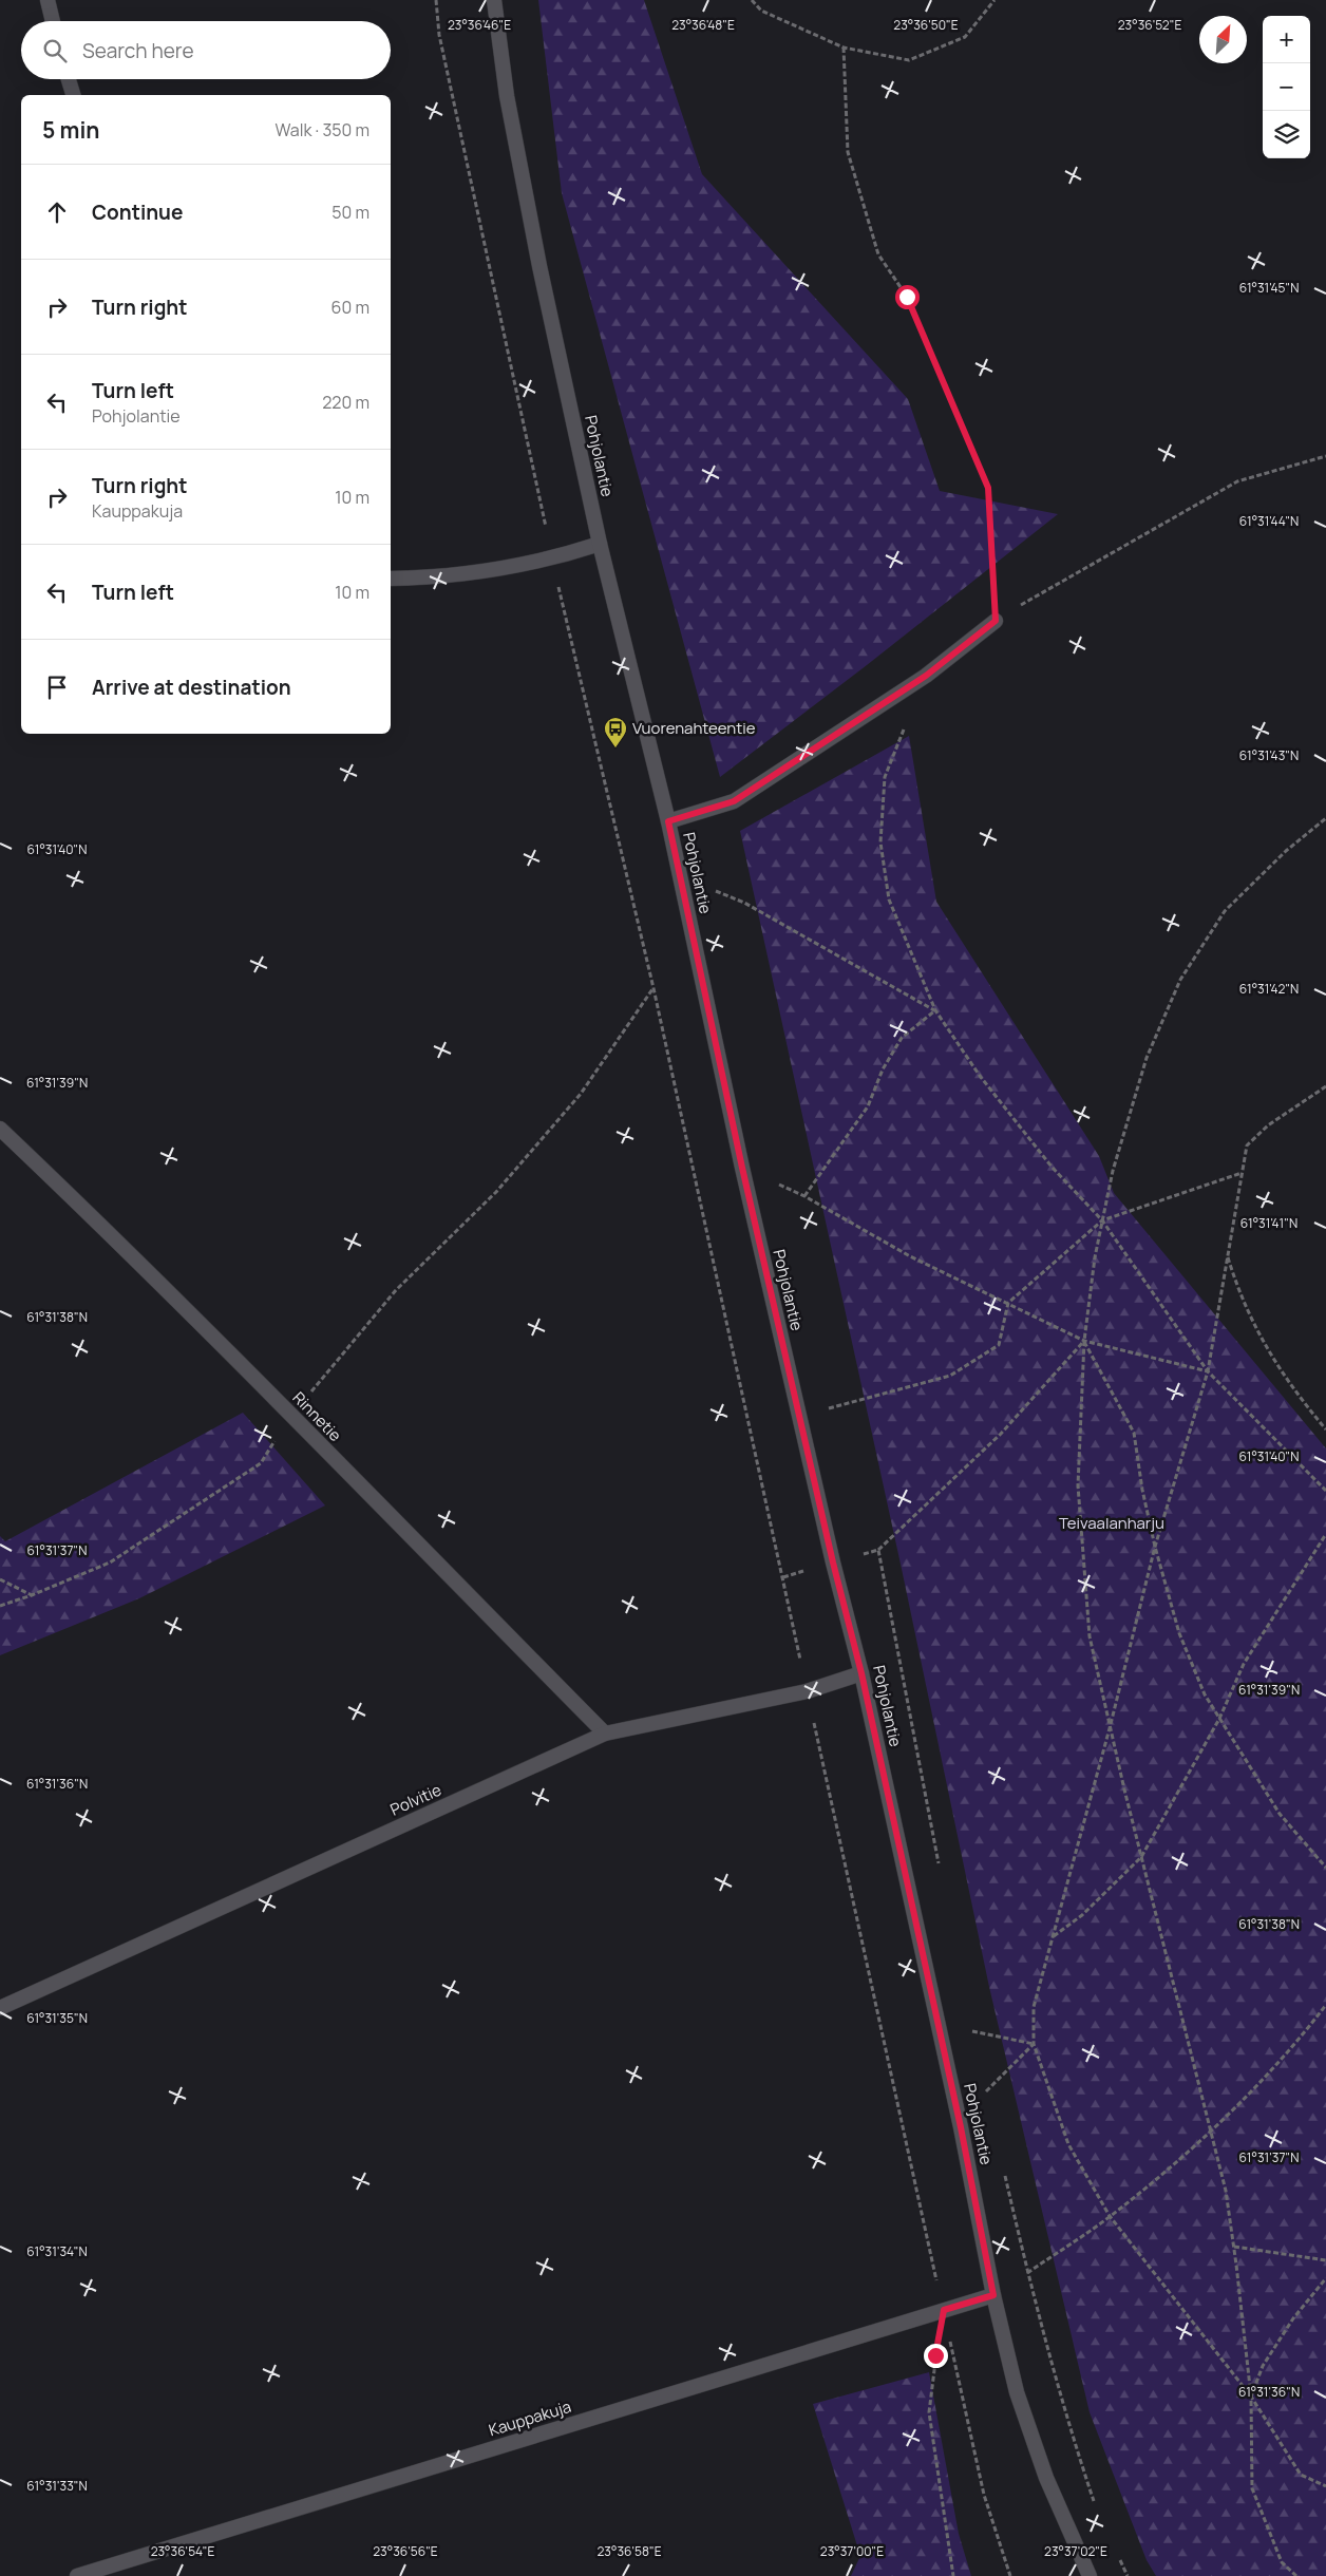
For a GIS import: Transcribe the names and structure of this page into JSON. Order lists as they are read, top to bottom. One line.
{"streets":{"street":["Pohjolantie","Rinnetie","Polvitie","Kauppakuja"]},"crossings":[["Pohjolantie","Polvitie"],["Pohjolantie","Kauppakuja"],["Rinnetie","Polvitie"]],"parks":["Teivaalanharju"],"places":{"bus stop":["Vuorenahteentie"]},"north":"top right","page":{"map_buttons":["+","−"],"search":"Search here","heading":["5 min","Walk · 350 m"],"list":[["Continue","50 m"],["Turn right","60 m"],["Turn left","Pohjolantie","220 m"],["Turn right","Kauppakuja","10 m"],["Turn left","10 m"],"Arrive at destination"]},"coordinates":["23°36'46\"E","23°36'48\"E","23°36'50\"E","23°36'52\"E","61°31'45\"N","61°31'44\"N","61°31'43\"N","61°31'40\"N","61°31'42\"N","61°31'39\"N","61°31'41\"N","61°31'38\"N","61°31'37\"N","61°31'36\"N","61°31'35\"N","61°31'34\"N","61°31'33\"N","23°36'54\"E","23°36'56\"E","23°36'58\"E","23°37'00\"E","23°37'02\"E"]}
